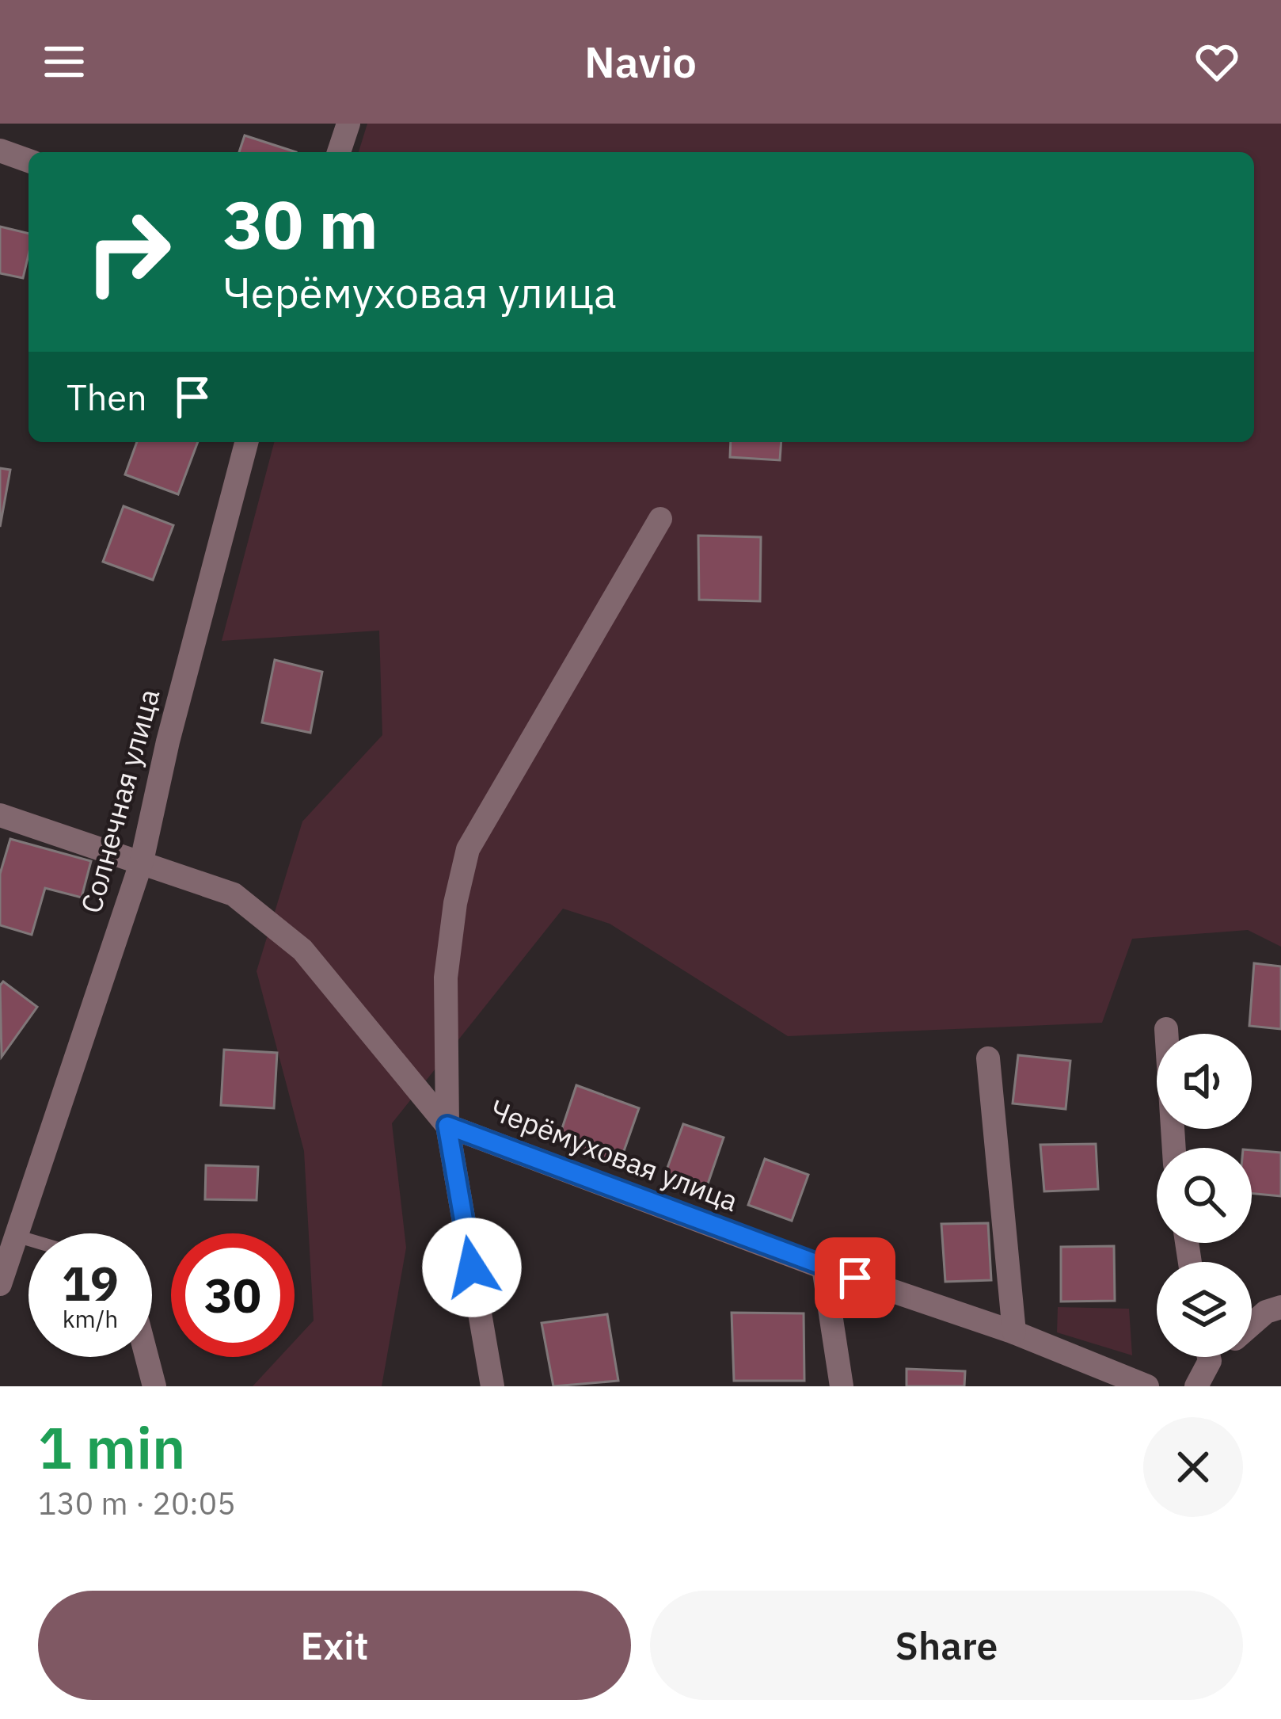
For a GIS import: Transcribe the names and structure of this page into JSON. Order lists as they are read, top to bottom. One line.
{"streets":{"street":["Солнечная улица","Черёмуховая улица"]},"crossings":[["Солнечная улица","Черёмуховая улица"]],"page":{"header":"Navio","turn":["30 m","Черёмуховая улица"],"then":"Then","speed":"19 km/h","limit":"30","heading":["1 min","130 m · 20:05"],"buttons":["Exit","Share"]}}
